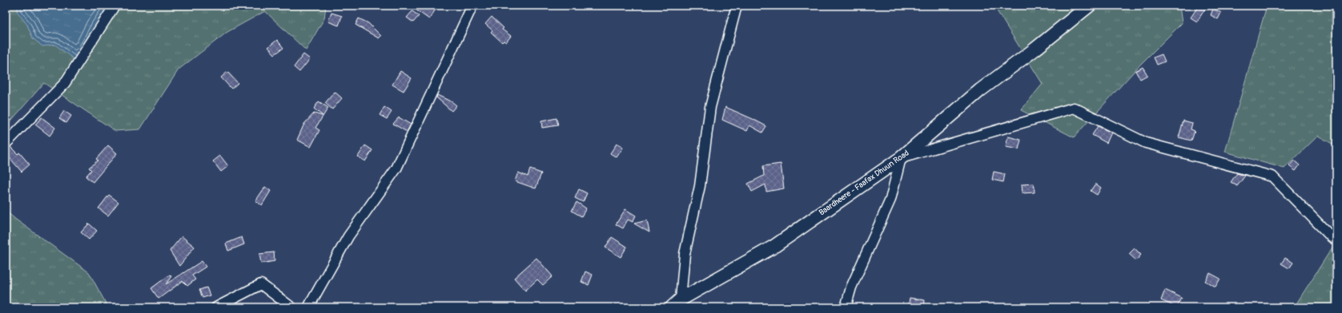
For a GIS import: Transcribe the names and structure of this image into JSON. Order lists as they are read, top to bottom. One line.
{"streets":{"main road":["Baardheere - Faafax Dhuun Road"]}}
